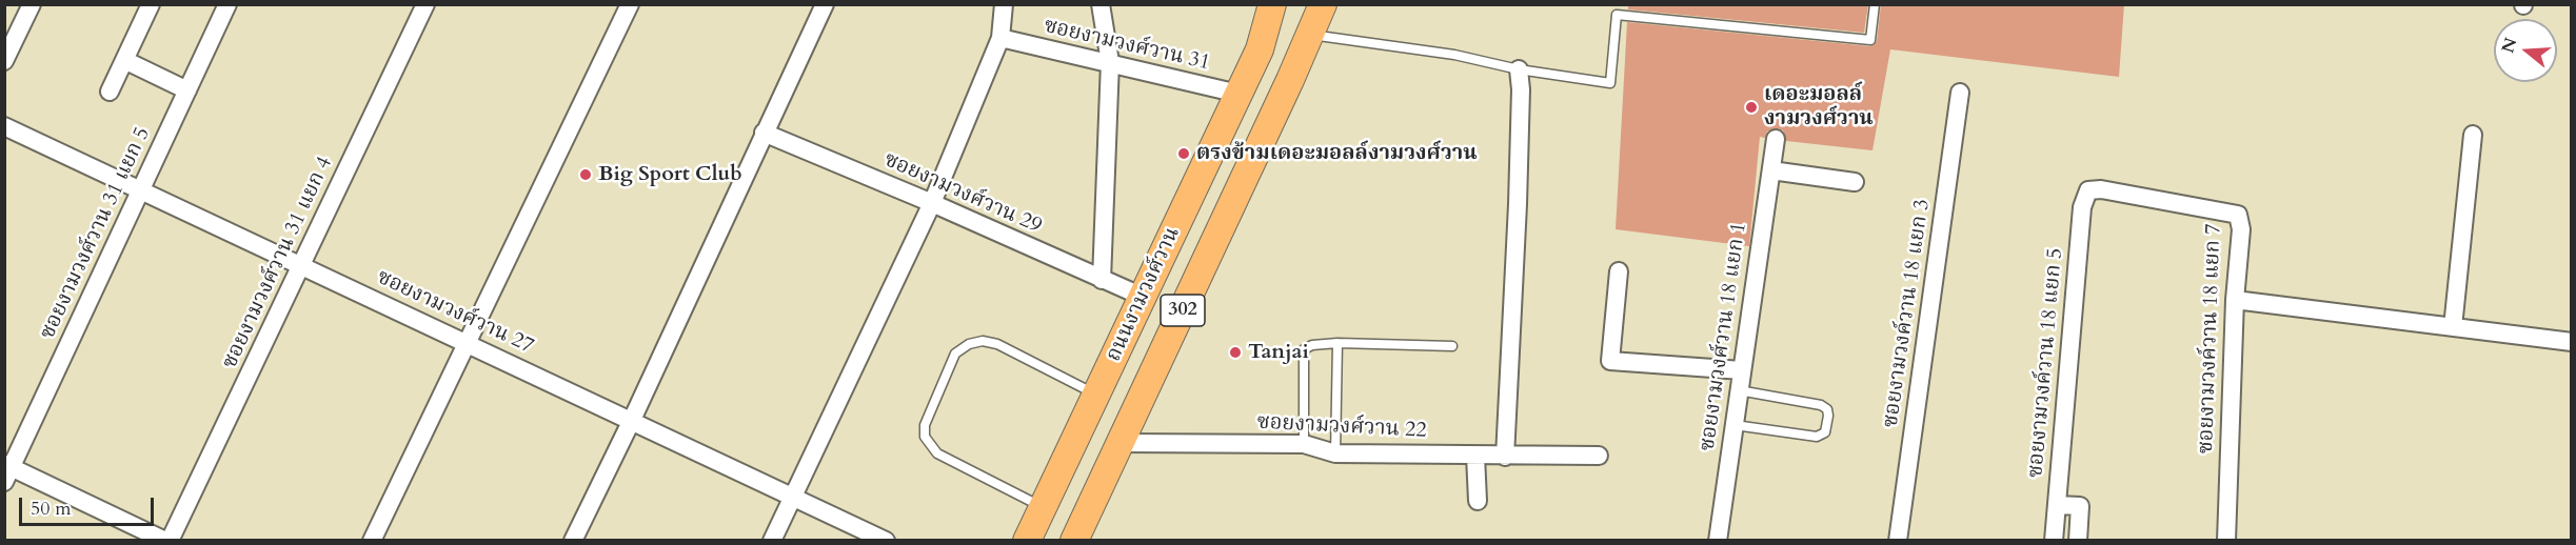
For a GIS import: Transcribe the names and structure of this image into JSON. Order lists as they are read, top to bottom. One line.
{"streets":{"main road":["ถนนงามวงศ์วาน","302"],"street":["ซอยงามวงศ์วาน 31","ซอยงามวงศ์วาน 29","ซอยงามวงศ์วาน 31 แยก 5","ซอยงามวงศ์วาน 31 แยก 4","ซอยงามวงศ์วาน 27","ซอยงามวงค์วาน 18 แยก 3","ซอยงามวงศ์วาน 18 แยก 1","ซอยงามวงค์วาน 18 แยก 7","ซอยงามวงค์วาน 18 แยก 5","ซอยงามวงศ์วาน 22"]},"crossings":[["ซอยงามวงศ์วาน 31","ถนนงามวงศ์วาน"],["ซอยงามวงศ์วาน 29","ถนนงามวงศ์วาน"],["ซอยงามวงศ์วาน 31 แยก 5","ซอยงามวงศ์วาน 27"],["ซอยงามวงศ์วาน 31 แยก 4","ซอยงามวงศ์วาน 27"],["ถนนงามวงศ์วาน","ซอยงามวงศ์วาน 22"],["ซอยงามวงค์วาน 18 แยก 7","ซอยงามวงค์วาน 18 แยก 5"]],"places":["เดอะมอลล์ งามวงศ์วาน","ตรงข้ามเดอะมอลล์งามวงศ์วาน","Big Sport Club","Tanjai"],"scale_bar":"50 m","north":"left"}
